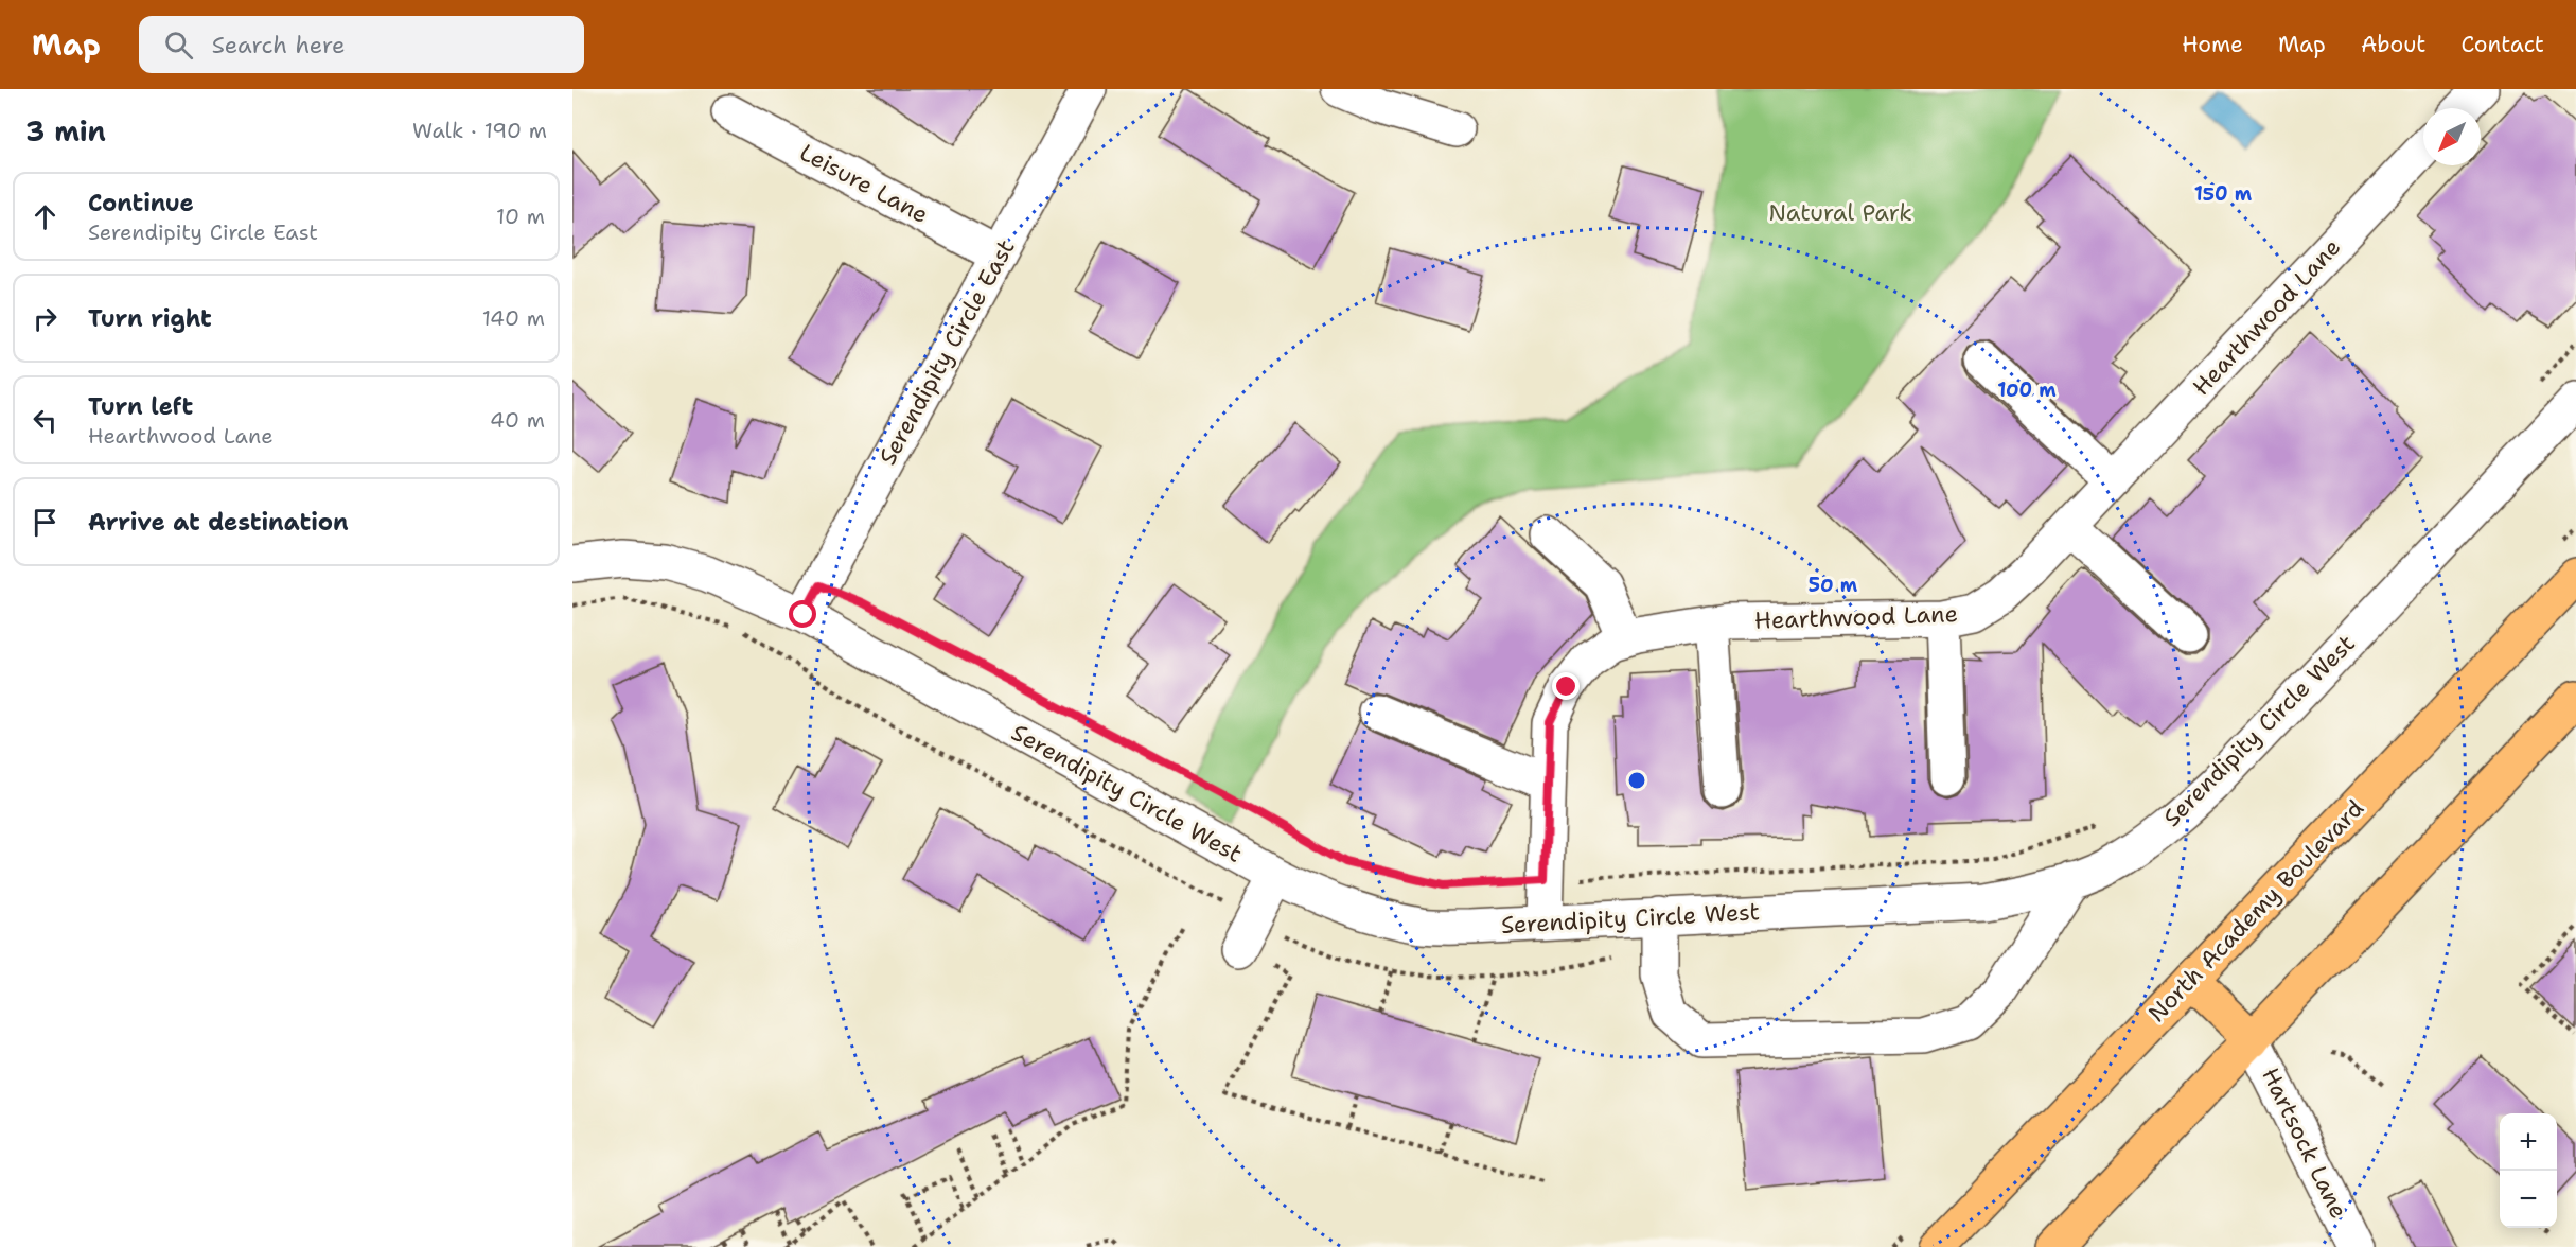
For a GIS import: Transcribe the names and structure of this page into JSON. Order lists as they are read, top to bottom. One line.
{"streets":{"main road":["North Academy Boulevard"],"street":["Leisure Lane","Hearthwood Lane","Serendipity Circle East","Serendipity Circle West","Hartsock Lane"]},"crossings":[["Leisure Lane","Serendipity Circle East"],["Hearthwood Lane","Serendipity Circle West"],["Serendipity Circle East","Serendipity Circle West"]],"parks":["Natural Park"],"north":"bottom left","page":{"header":"Map","search":"Search here","nav":["Home","Map","About","Contact"],"heading":["3 min","Walk · 190 m"],"list":[["Continue","Serendipity Circle East","10 m"],["Turn right","140 m"],["Turn left","Hearthwood Lane","40 m"],"Arrive at destination"],"map_buttons":["+","−"]},"rings":["150 m","100 m","50 m"]}
